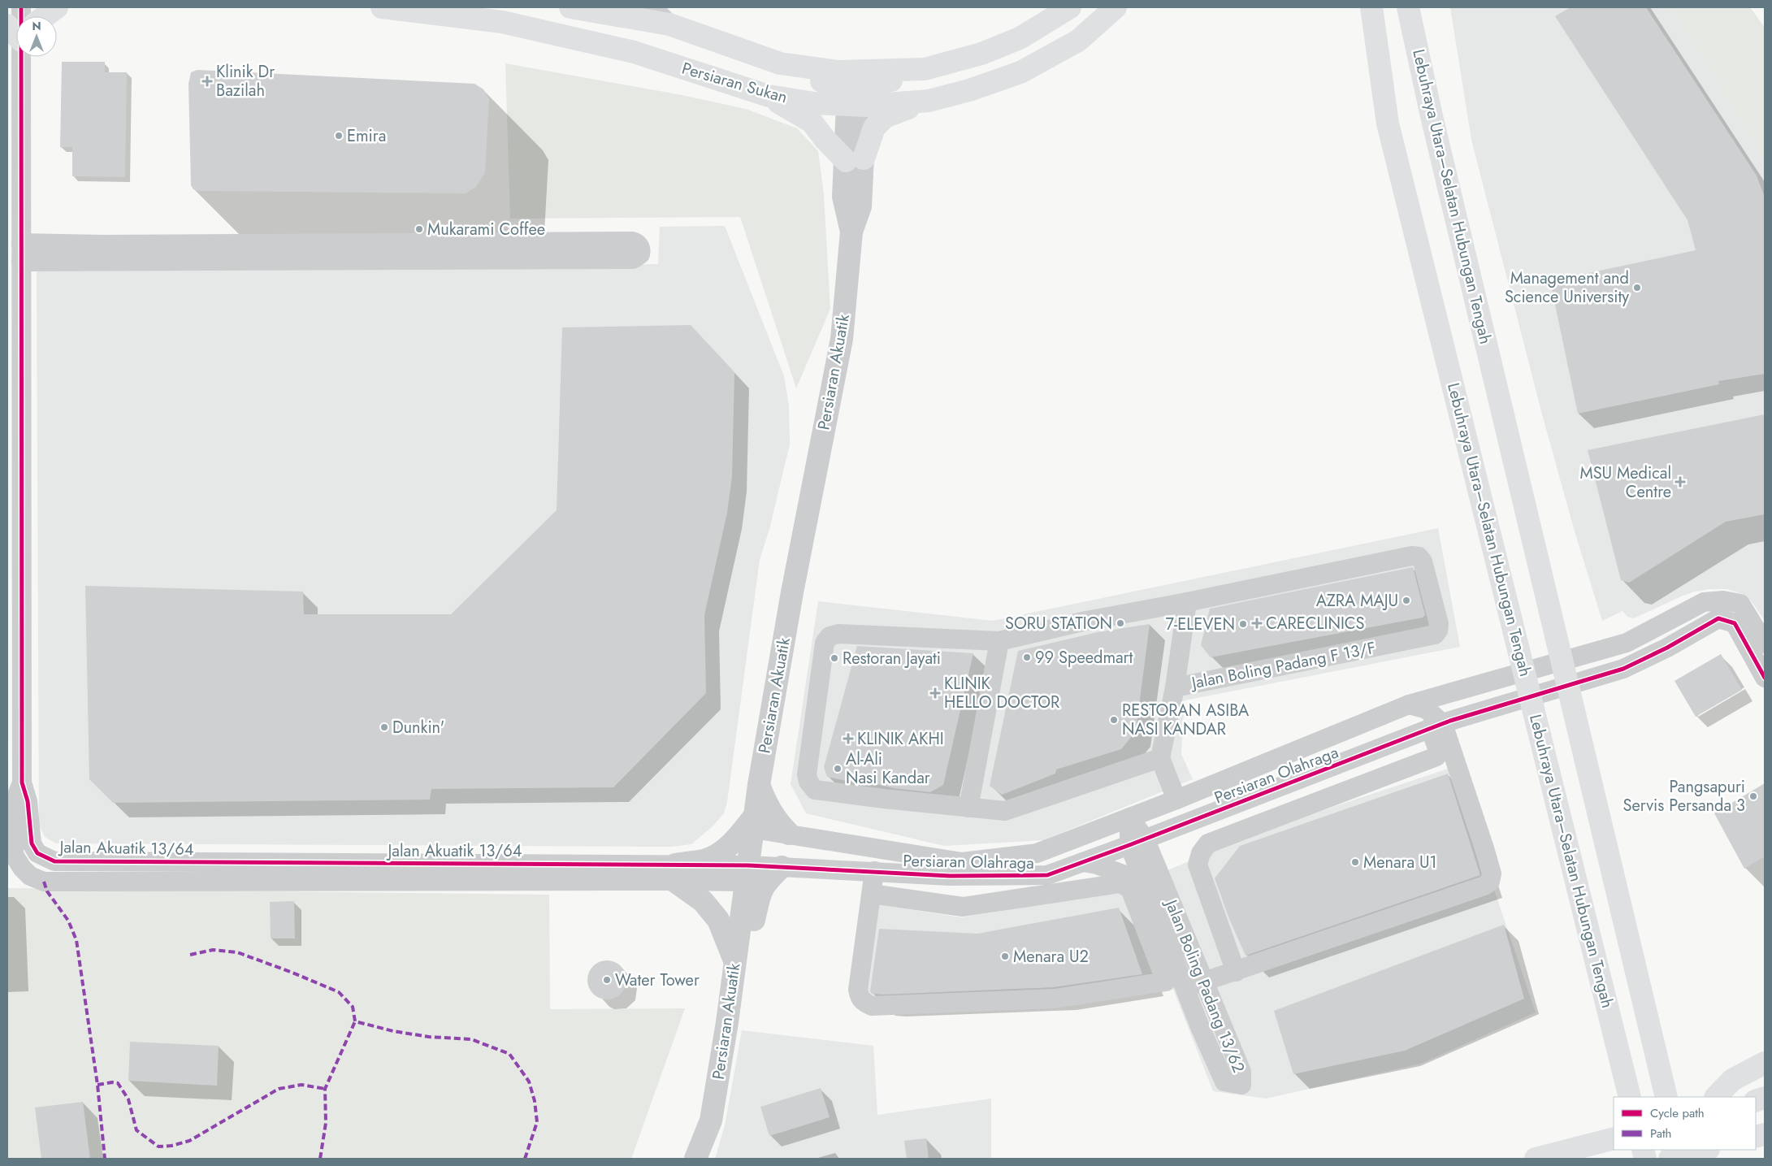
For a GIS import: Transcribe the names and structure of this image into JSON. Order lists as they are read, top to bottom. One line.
{"streets":{"main road":["Persiaran Sukan","Lebuhraya Utara–Selatan Hubungan Tengah"],"street":["Persiaran Akuatik","Jalan Boling Padang F 13/F","Persiaran Olahraga","Jalan Akuatik 13/64","Jalan Boling Padang 13/62"]},"crossings":[["Persiaran Sukan","Persiaran Akuatik"],["Persiaran Akuatik","Persiaran Olahraga"],["Persiaran Akuatik","Jalan Akuatik 13/64"],["Persiaran Olahraga","Jalan Akuatik 13/64"],["Persiaran Olahraga","Jalan Boling Padang 13/62"]],"places":{"health":["Klinik Dr Bazilah","MSU Medical Centre","CARECLINICS","KLINIK HELLO DOCTOR","KLINIK AKHI"],"other":["Emira","Mukarami Coffee","Management and Science University","AZRA MAJU","SORU STATION","7-ELEVEN","99 Speedmart","Restoran Jayati","RESTORAN ASIBA NASI KANDAR","Dunkin'","Al-Ali Nasi Kandar","Pangsapuri Servis Persanda 3","Menara U1","Menara U2","Water Tower"]},"legend":["Cycle path","Path"],"north":"top"}
